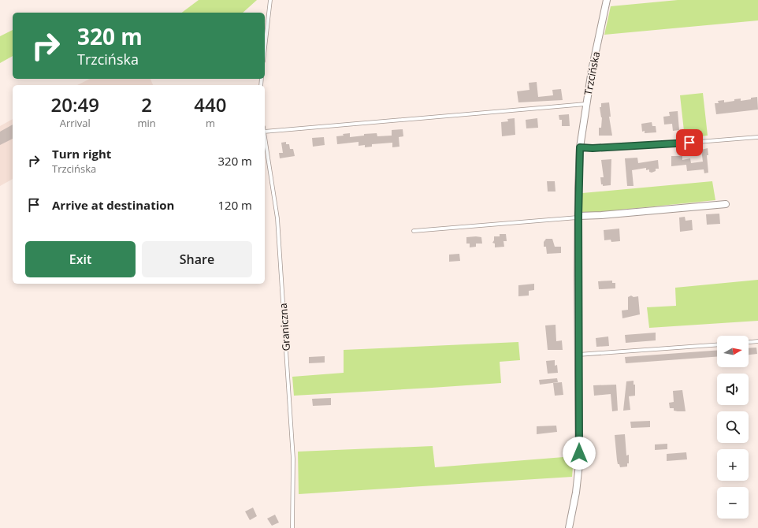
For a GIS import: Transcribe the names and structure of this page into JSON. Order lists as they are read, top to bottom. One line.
{"streets":{"street":["Trzcińska"],"lane":["Graniczna"]},"north":"right","page":{"turn":["320 m","Trzcińska"],"eta":["20:49","Arrival","2","min","440","m"],"list":[{"name":"Turn right","note":"Trzcińska","value":"320 m"},{"name":"Arrive at destination","value":"120 m"}],"buttons":["Exit","Share"],"map_buttons":["+","−"]}}
